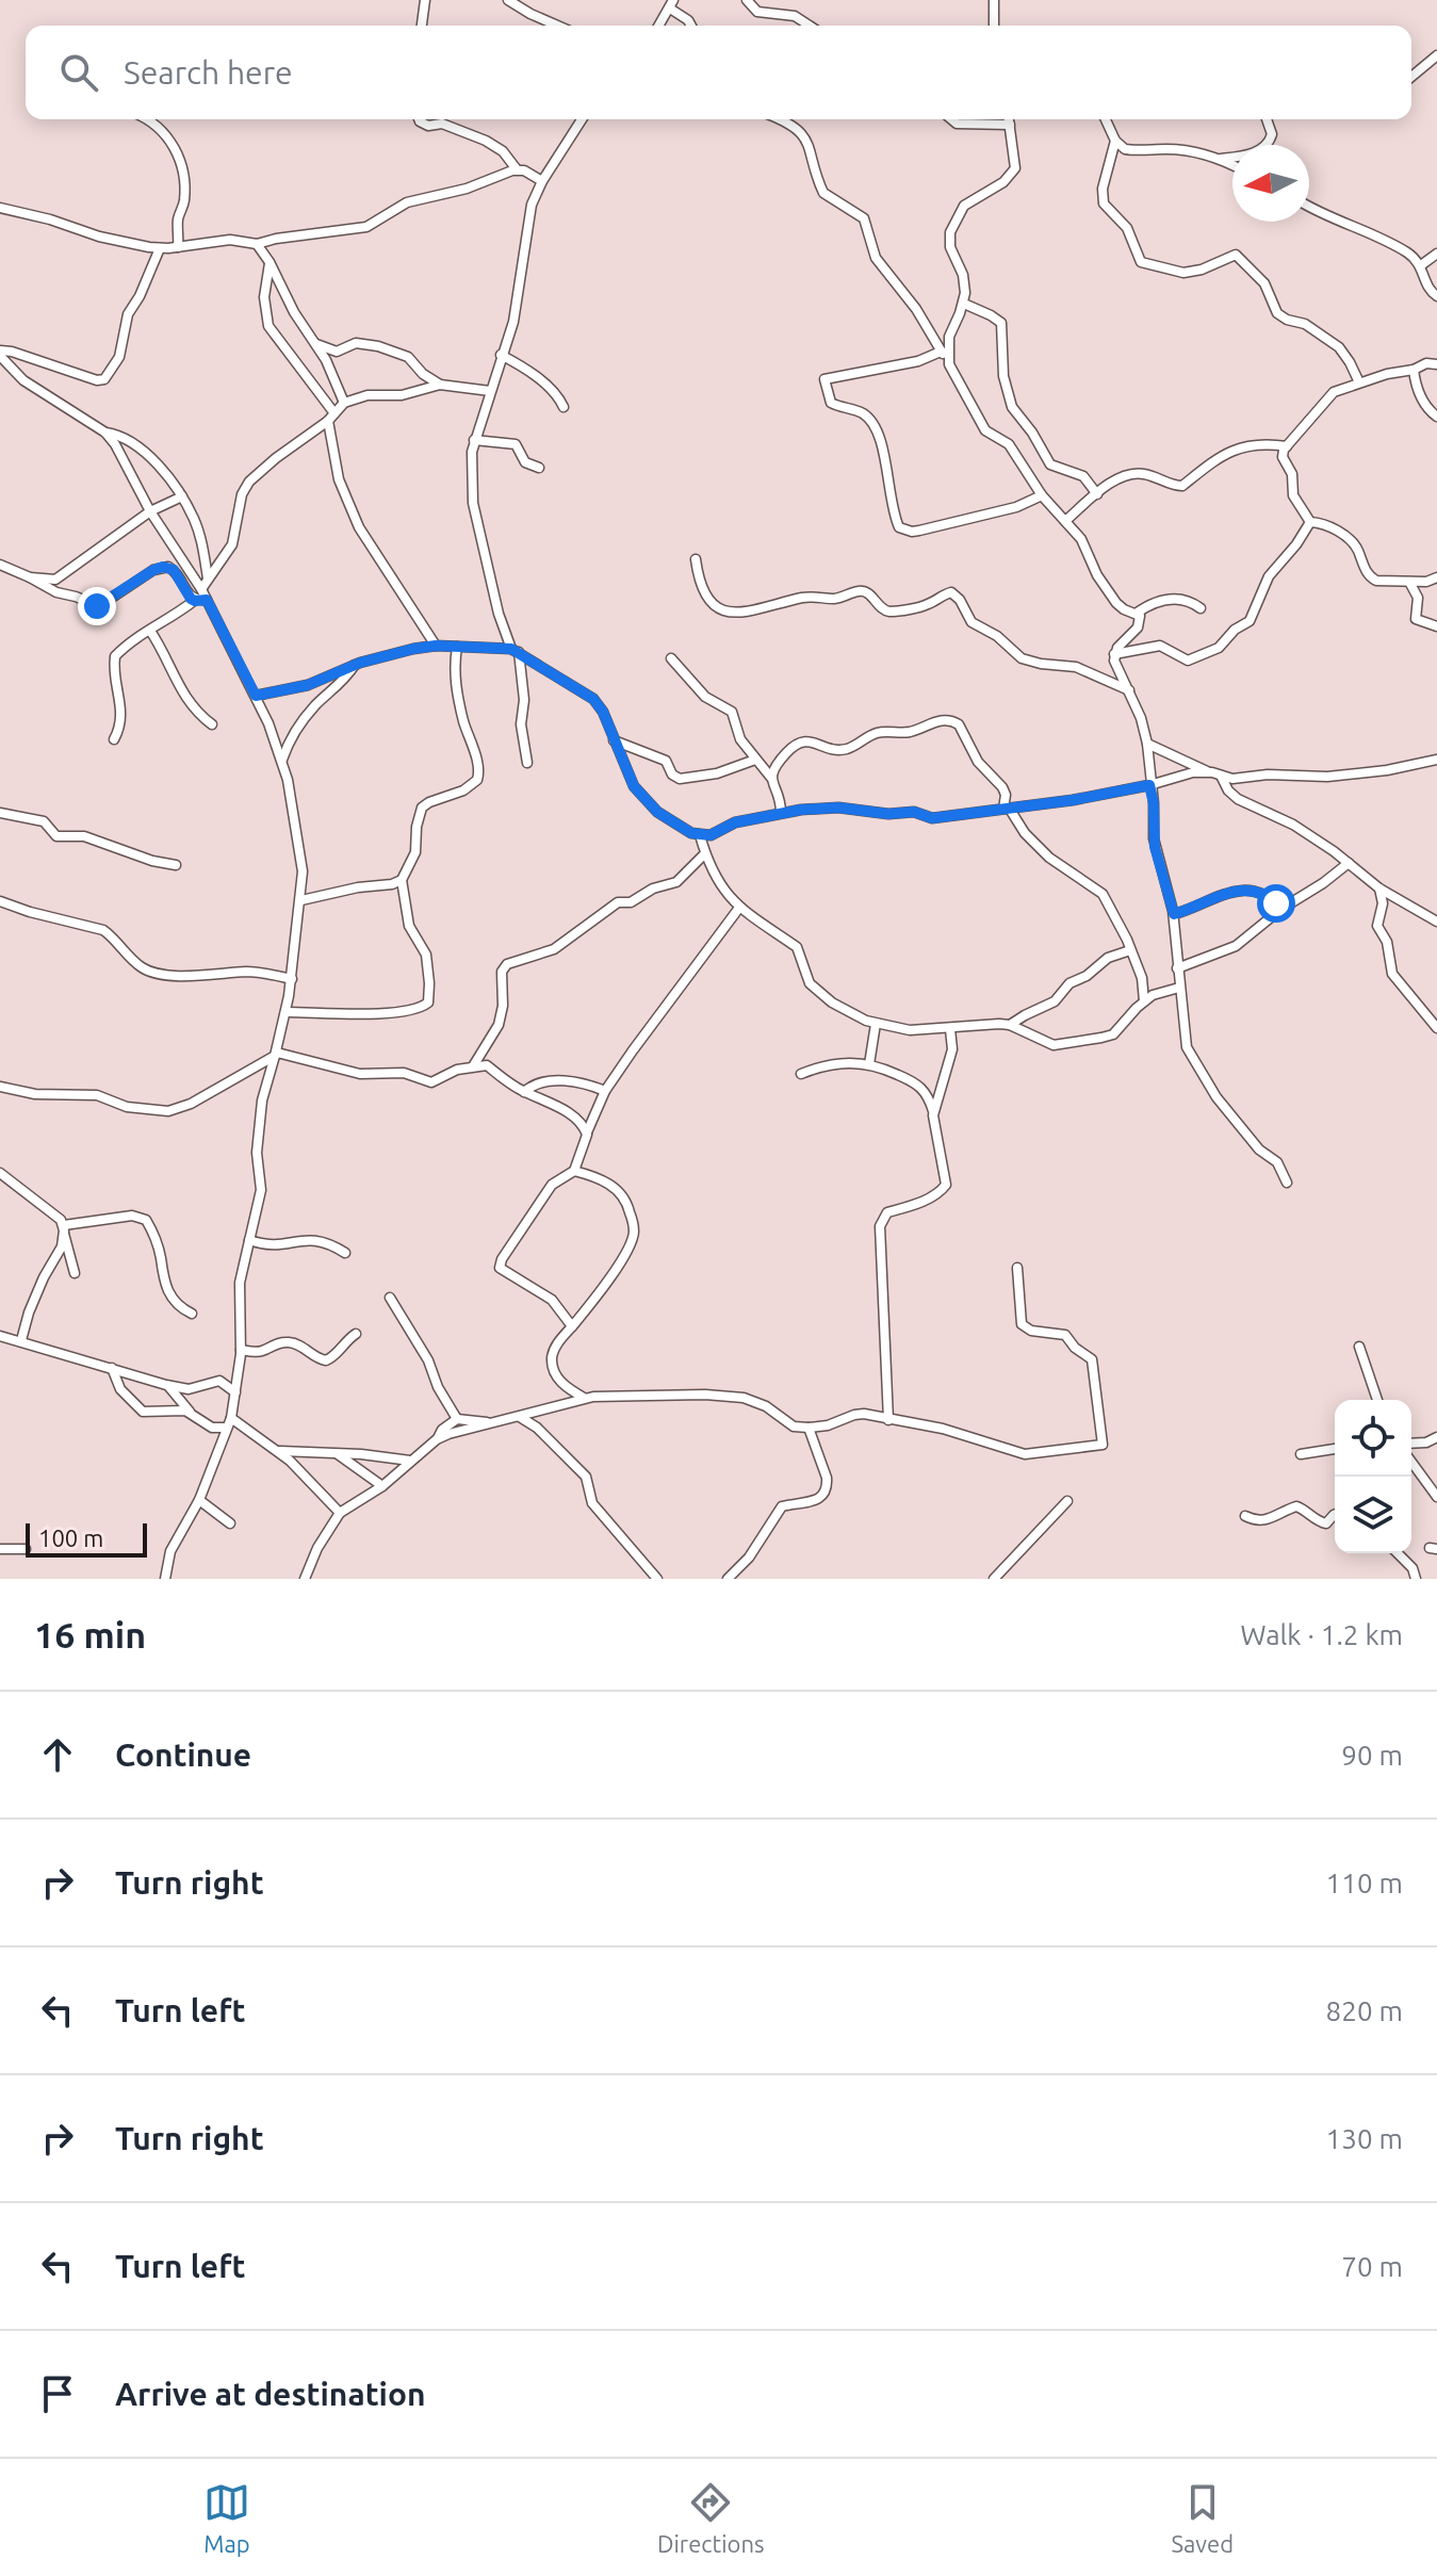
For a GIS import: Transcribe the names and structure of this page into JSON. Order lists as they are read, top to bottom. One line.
{"scale_bar":"100 m","north":"left","page":{"search":"Search here","scale":"100 m","heading":["16 min","Walk · 1.2 km"],"list":[["Continue","90 m"],["Turn right","110 m"],["Turn left","820 m"],["Turn right","130 m"],["Turn left","70 m"],"Arrive at destination"],"nav":["Map","Directions","Saved"]}}
